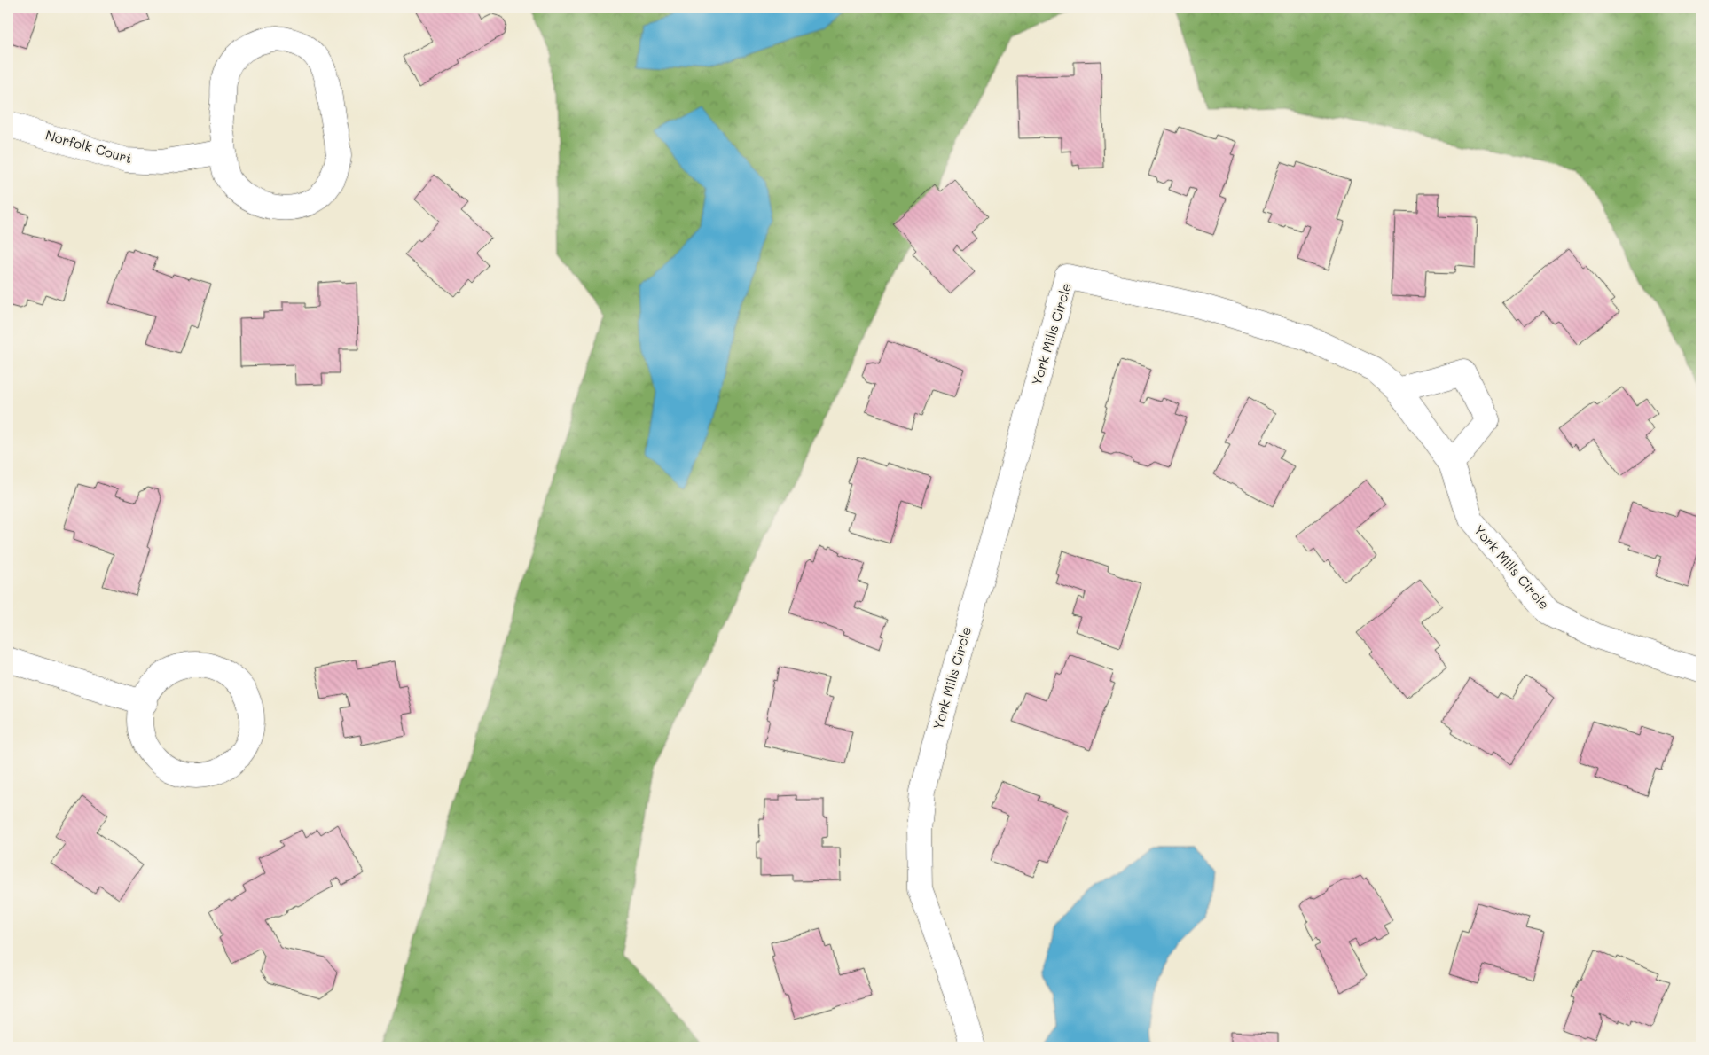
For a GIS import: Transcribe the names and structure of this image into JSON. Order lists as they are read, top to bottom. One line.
{"streets":{"street":["Norfolk Court","York Mills Circle"]}}
